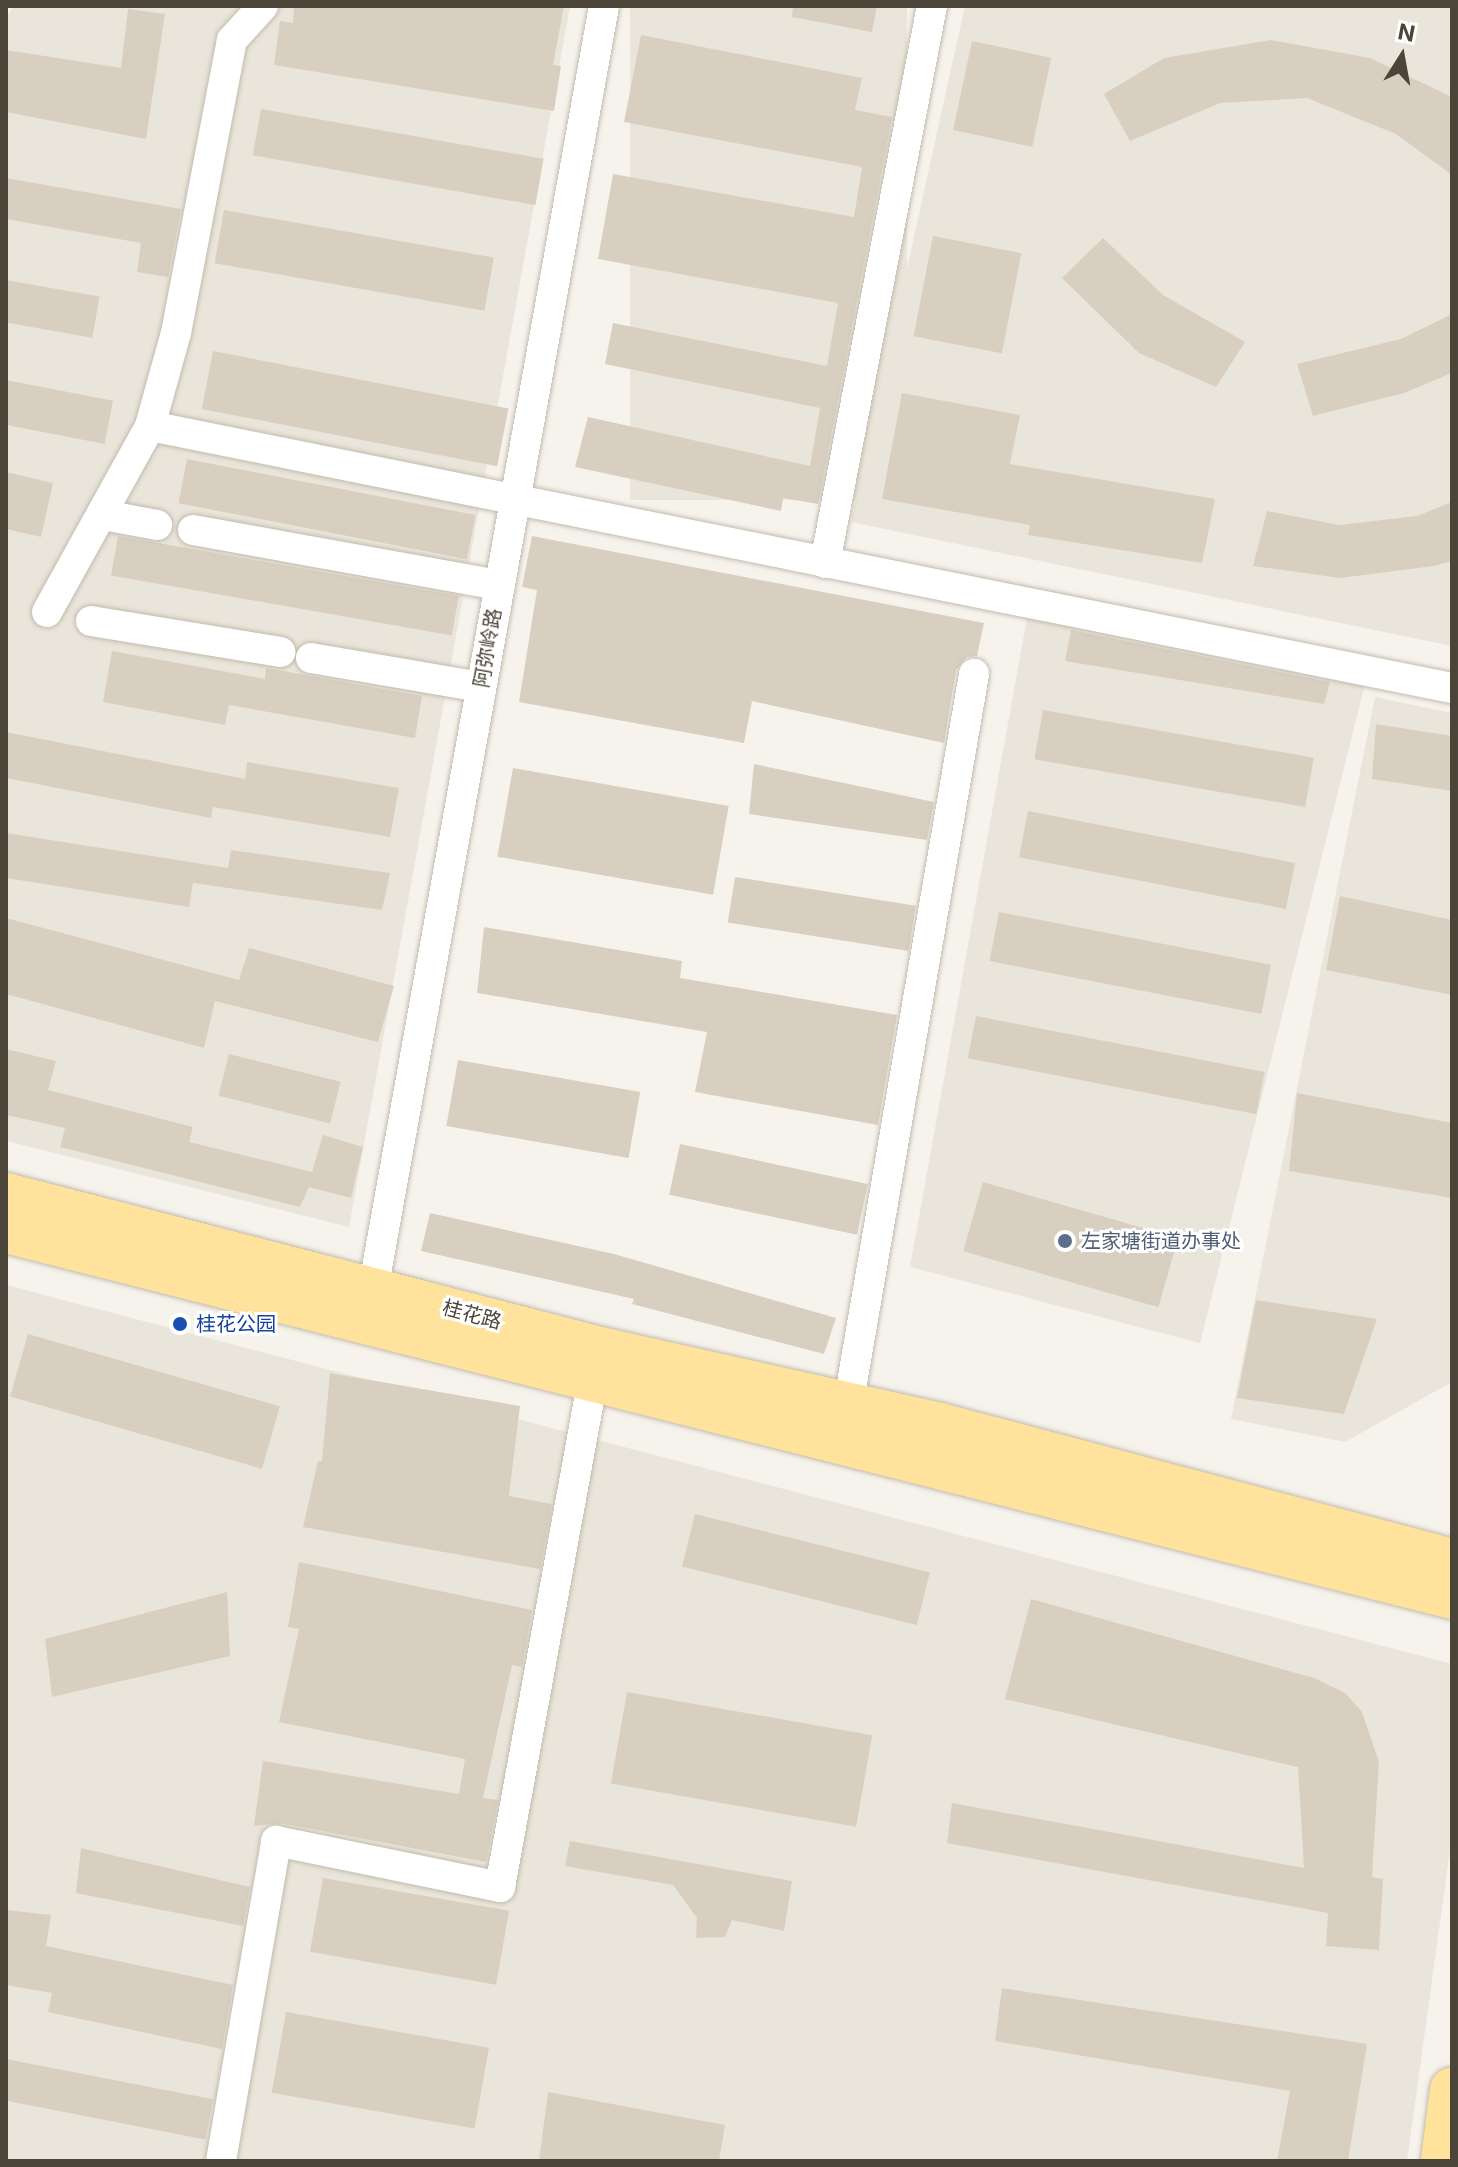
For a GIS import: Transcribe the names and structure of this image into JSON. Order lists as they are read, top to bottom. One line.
{"streets":{"main road":["桂花路"],"street":["阿弥岭路"]},"crossings":[["阿弥岭路","桂花路"]],"places":["左家塘街道办事处","桂花公园"],"north":"top"}
